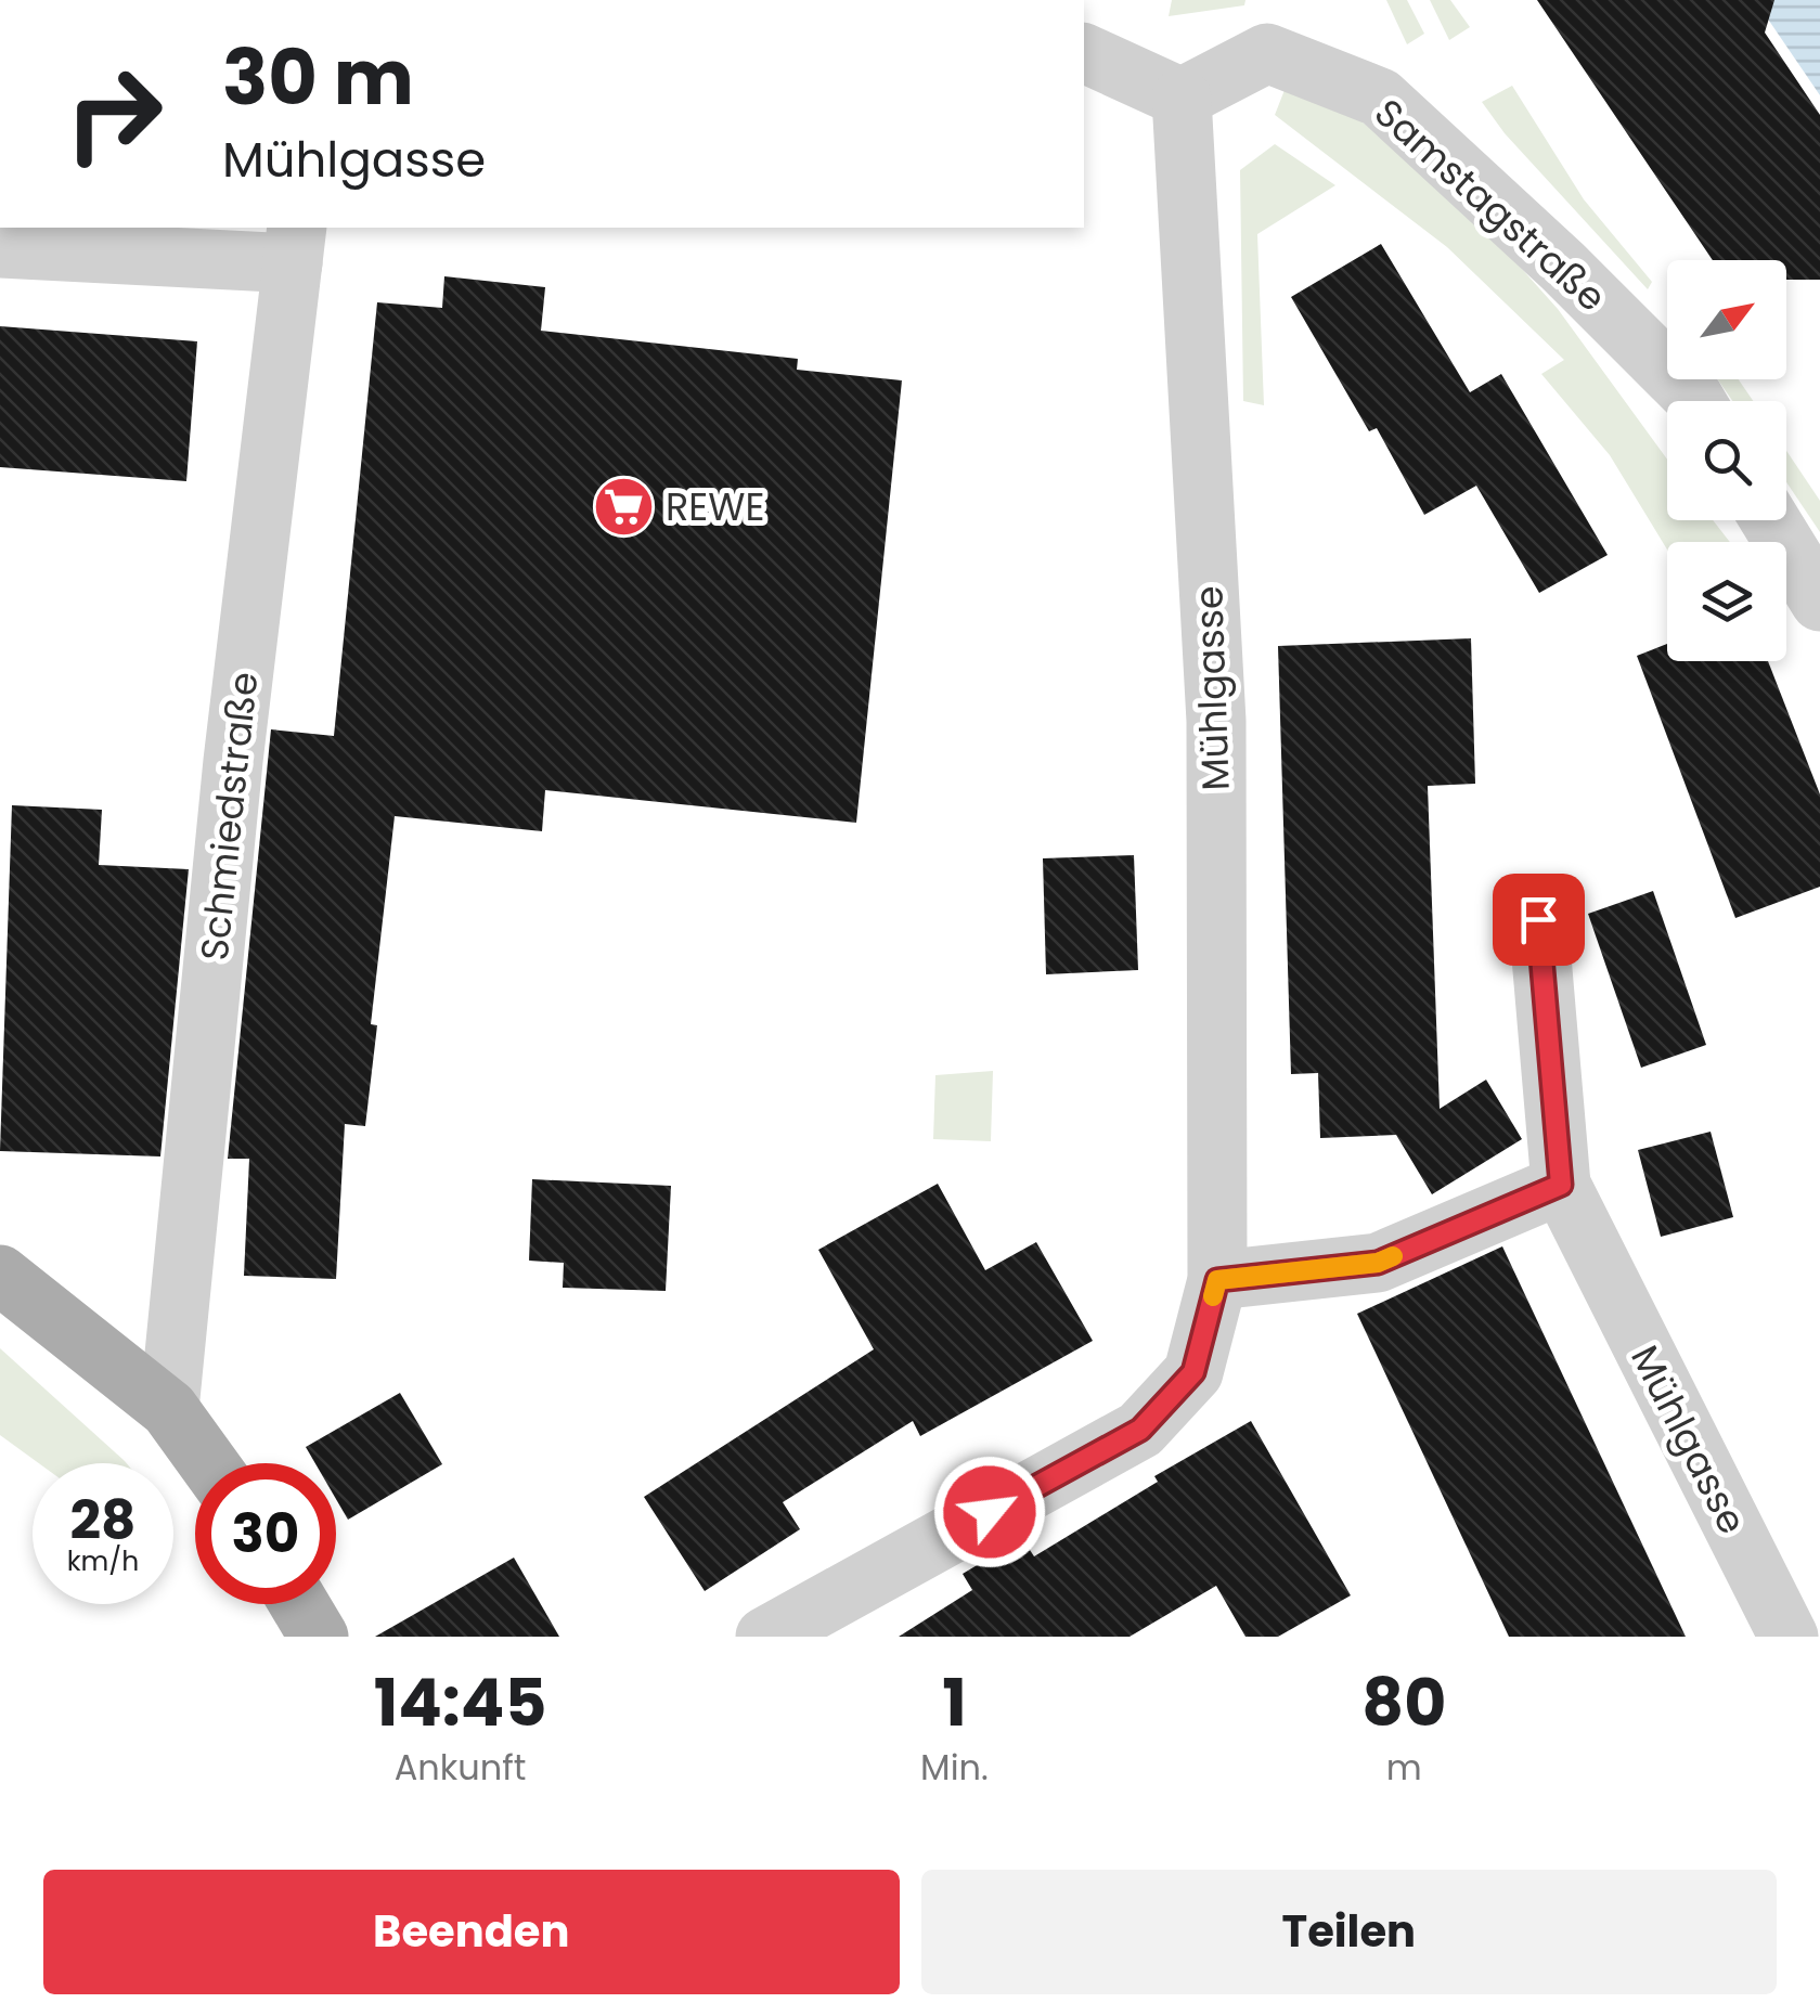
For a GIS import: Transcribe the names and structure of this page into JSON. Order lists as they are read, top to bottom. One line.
{"streets":{"street":["Samstagstraße","Mühlgasse","Schmiedstraße"]},"crossings":[["Samstagstraße","Mühlgasse"]],"places":{"supermarket":["REWE"]},"north":"top right","page":{"turn":["30 m","Mühlgasse"],"speed":"28 km/h","limit":"30","eta":["14:45","Ankunft","1","Min.","80","m"],"buttons":["Beenden","Teilen"]}}
